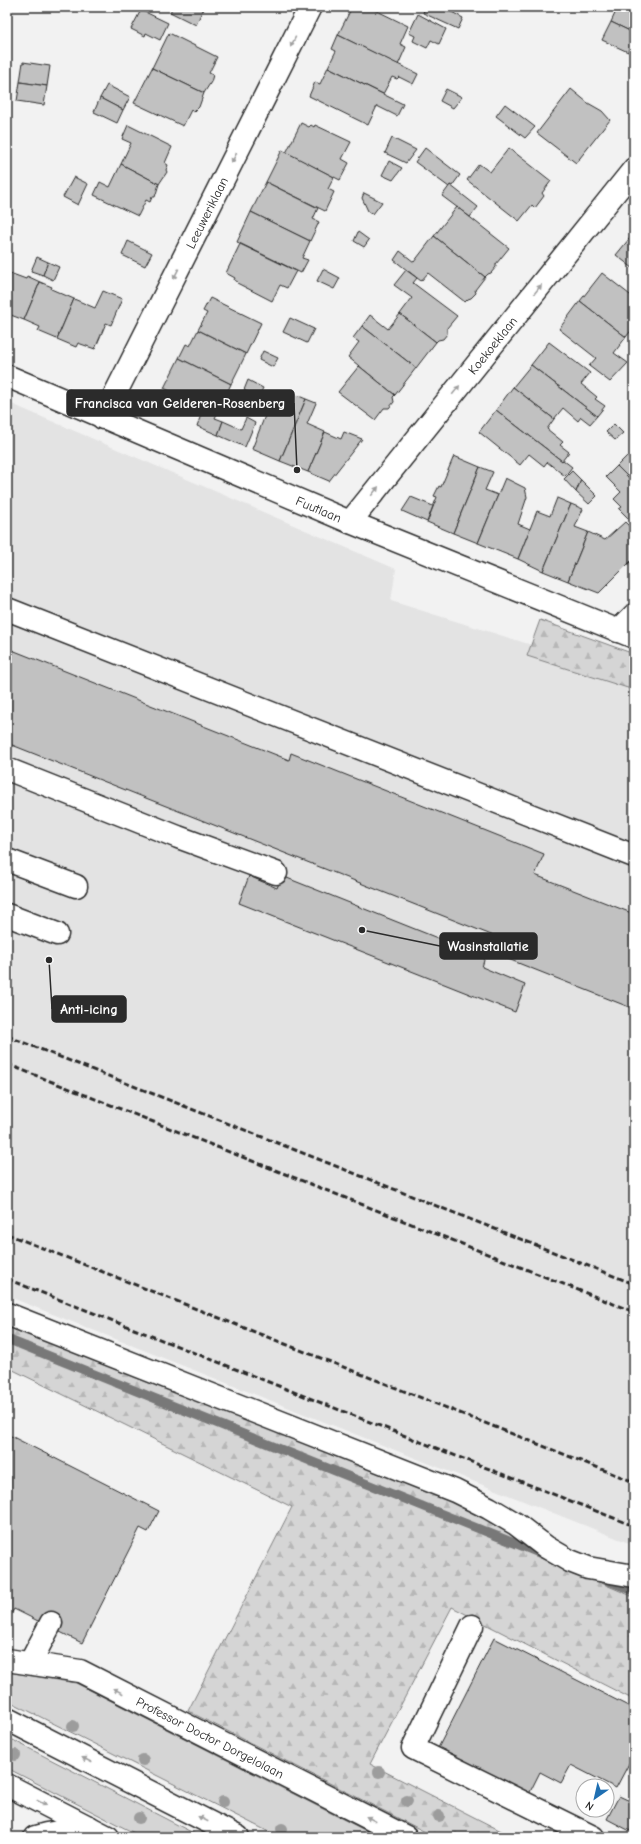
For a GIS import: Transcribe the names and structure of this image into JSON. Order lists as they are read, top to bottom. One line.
{"streets":{"street":["Leeuweriklaan","Koekoeklaan","Fuutlaan","Professor Doctor Dorgelolaan"]},"crossings":[["Leeuweriklaan","Fuutlaan"],["Koekoeklaan","Fuutlaan"]],"one_way":["Leeuweriklaan","Koekoeklaan"],"places":["Francisca van Gelderen-Rosenberg","Wasinstallatie","Anti-icing"],"north":"bottom left"}
